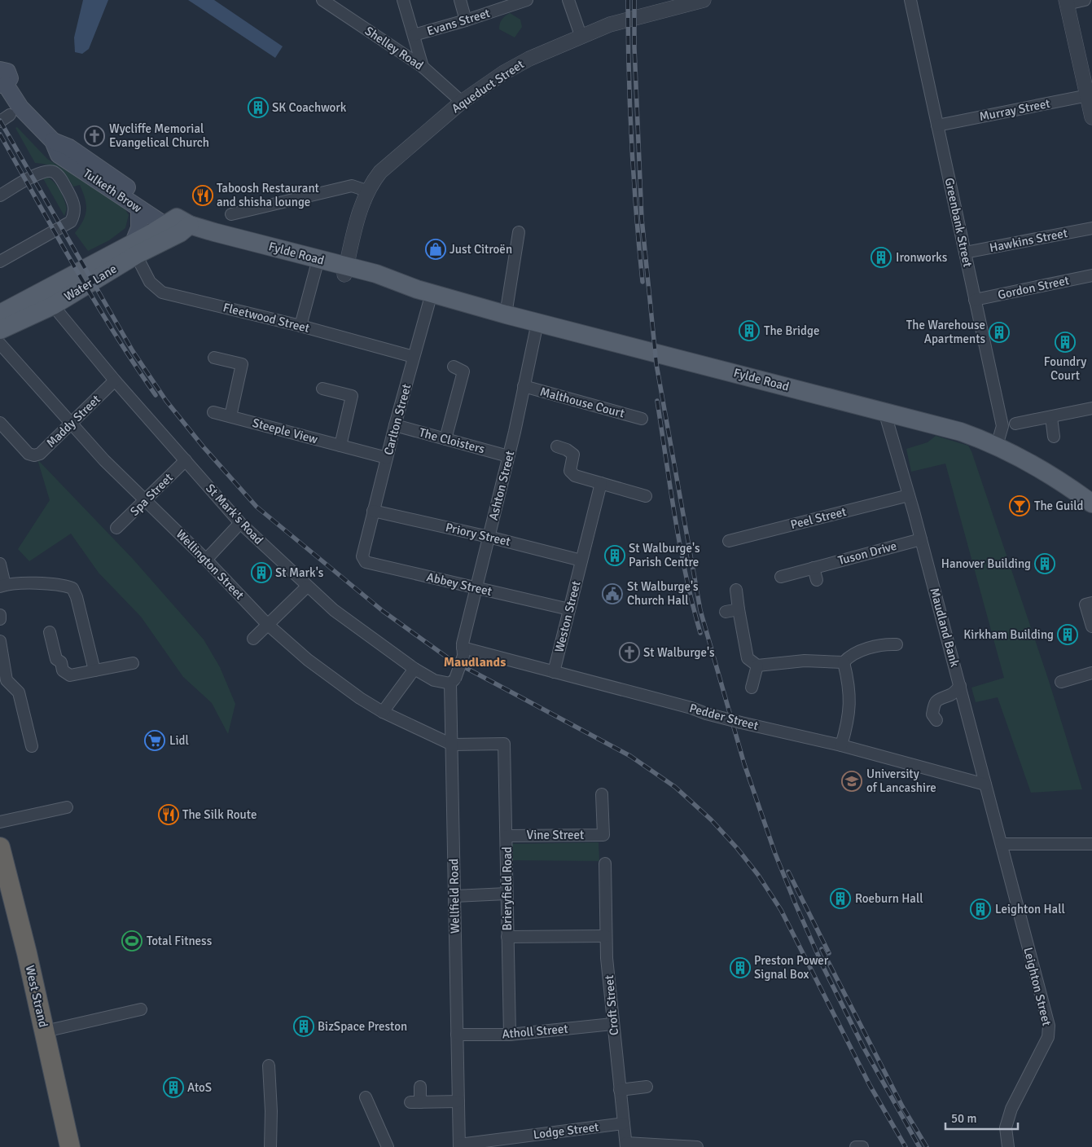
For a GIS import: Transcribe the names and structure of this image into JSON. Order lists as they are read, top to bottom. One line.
{"streets":{"highway":["West Strand"],"main road":["Tulketh Brow","Fylde Road","Water Lane"],"street":["Evans Street","Shelley Road","Aqueduct Street","Murray Street","Greenbank Street","Hawkins Street","Gordon Street","Fleetwood Street","Malthouse Court","Carlton Street","Maddy Street","Steeple View","The Cloisters","Ashton Street","Spa Street","St Mark's Road","Peel Street","Priory Street","Tuson Drive","Wellington Street","Abbey Street","Weston Street","Maudland Bank","Pedder Street","Vine Street","Brieryfield Road","Wellfield Road","Leighton Street","Croft Street","Atholl Street","Lodge Street"]},"crossings":[["Shelley Road","Aqueduct Street"],["Aqueduct Street","Fylde Road"],["Murray Street","Greenbank Street"],["Tulketh Brow","Fylde Road"],["Tulketh Brow","Water Lane"],["Greenbank Street","Hawkins Street"],["Greenbank Street","Fylde Road"],["Greenbank Street","Gordon Street"],["Fylde Road","Water Lane"],["Fylde Road","Carlton Street"],["Fylde Road","Ashton Street"],["Fylde Road","Maudland Bank"],["Water Lane","Fleetwood Street"],["Water Lane","St Mark's Road"],["Fleetwood Street","Carlton Street"],["Malthouse Court","Ashton Street"],["Carlton Street","Steeple View"],["Carlton Street","The Cloisters"],["Carlton Street","Priory Street"],["Carlton Street","Abbey Street"],["Maddy Street","St Mark's Road"],["Maddy Street","Wellington Street"],["The Cloisters","Ashton Street"],["Ashton Street","Priory Street"],["Ashton Street","Abbey Street"],["Ashton Street","Pedder Street"],["Ashton Street","Wellfield Road"],["Spa Street","St Mark's Road"],["Spa Street","Wellington Street"],["St Mark's Road","Wellfield Road"],["Peel Street","Maudland Bank"],["Priory Street","Weston Street"],["Tuson Drive","Maudland Bank"],["Wellington Street","Brieryfield Road"],["Wellington Street","Wellfield Road"],["Abbey Street","Weston Street"],["Weston Street","Pedder Street"],["Maudland Bank","Pedder Street"],["Maudland Bank","Leighton Street"],["Pedder Street","Wellfield Road"],["Vine Street","Brieryfield Road"],["Brieryfield Road","Wellfield Road"],["Brieryfield Road","Atholl Street"],["Wellfield Road","Atholl Street"],["Wellfield Road","Lodge Street"],["Croft Street","Atholl Street"],["Croft Street","Lodge Street"]],"districts":["Maudlands"],"places":{"building":["SK Coachwork","Ironworks","The Bridge","The Warehouse Apartments","Foundry Court","St Walburge's Parish Centre","Hanover Building","St Mark's","Kirkham Building","Roeburn Hall","Leighton Hall","Preston Power Signal Box","BizSpace Preston","AtoS"],"church":["Wycliffe Memorial Evangelical Church","St Walburge's"],"restaurant":["Taboosh Restaurant and shisha lounge","The Silk Route"],"shop":["Just Citroën"],"bar":["The Guild"],"public building":["St Walburge's Church Hall"],"supermarket":["Lidl"],"school or university":["University of Lancashire"],"sports":["Total Fitness"]},"scale_bar":"50 m"}
